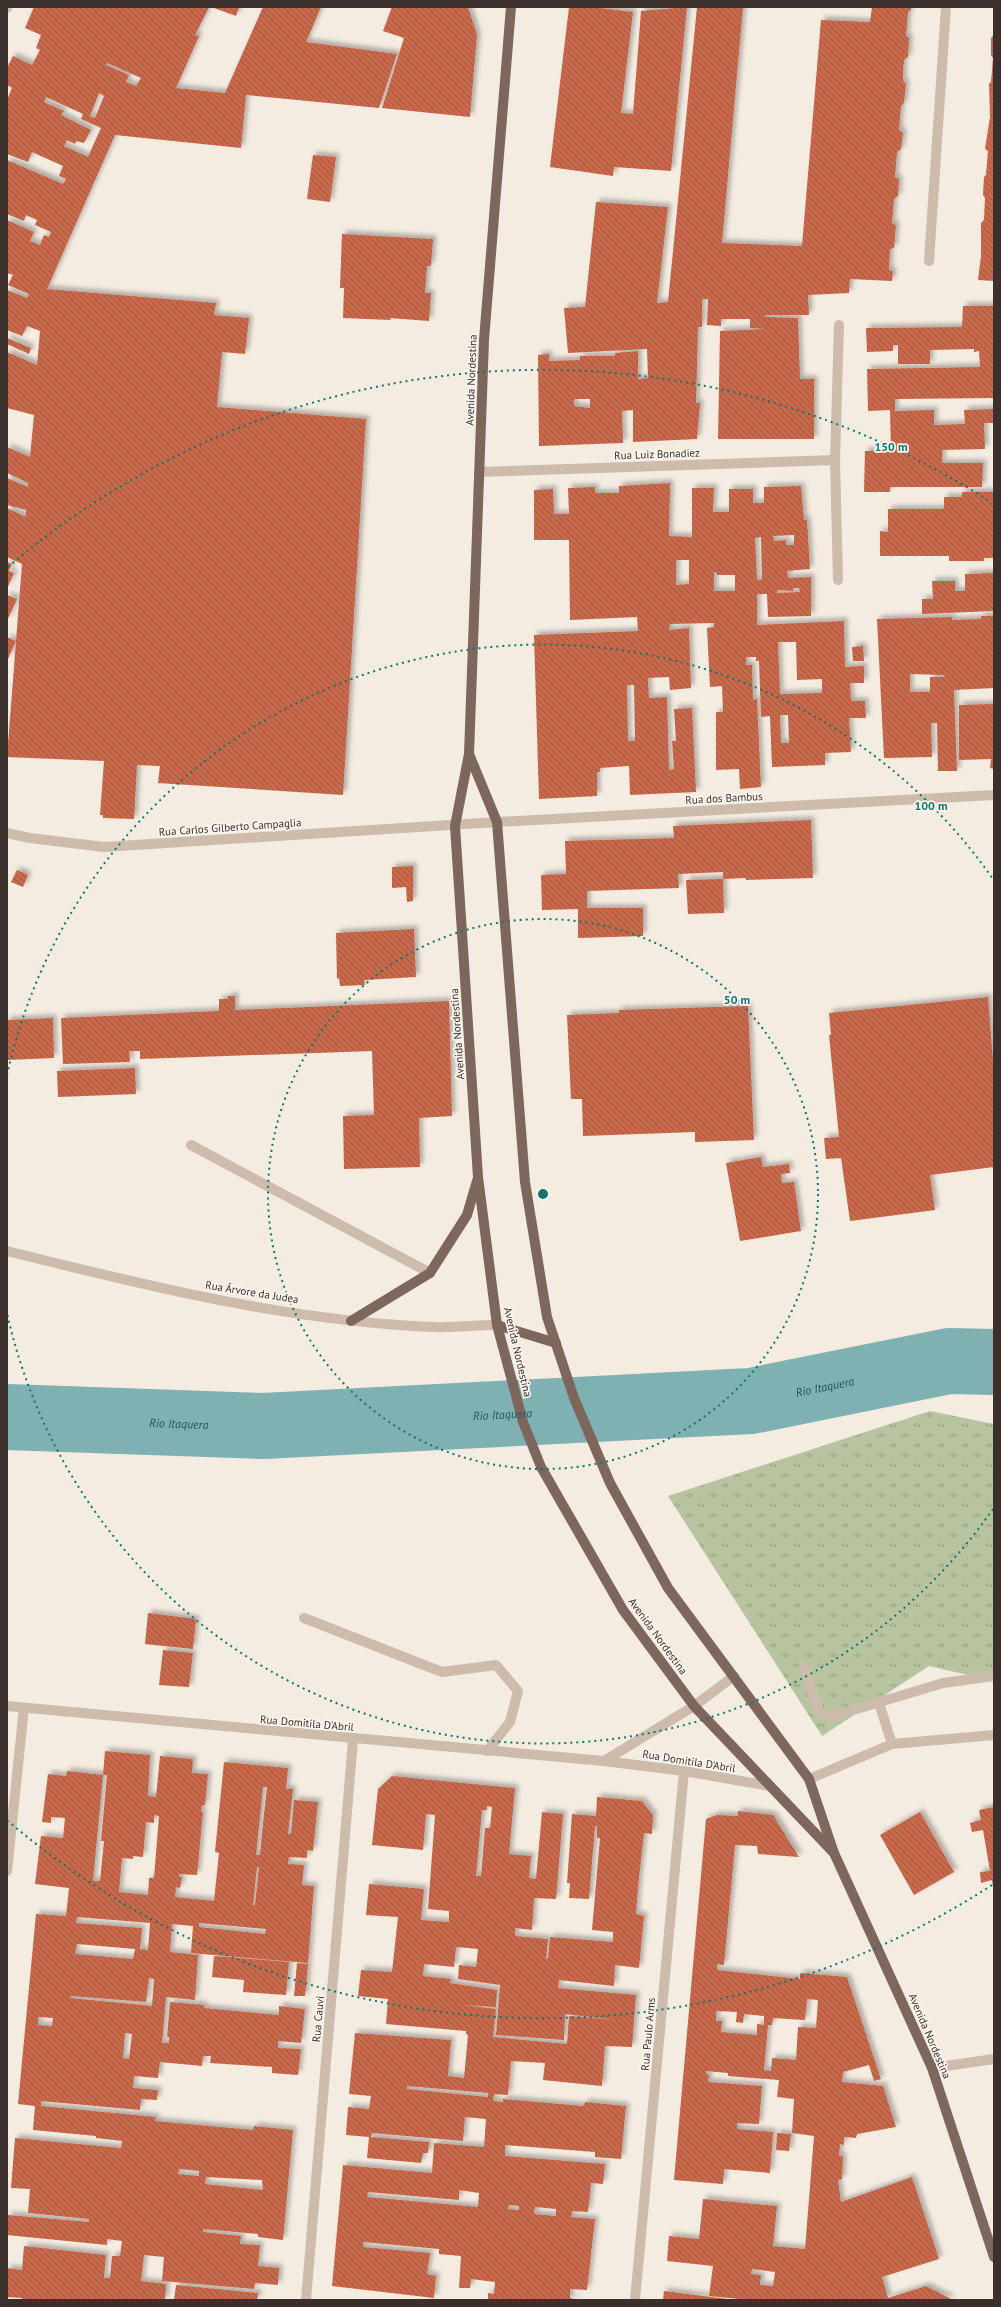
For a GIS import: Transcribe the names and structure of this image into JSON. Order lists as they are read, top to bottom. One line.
{"streets":{"main road":["Avenida Nordestina"],"street":["Rua Luiz Bonadiez","Rua dos Bambus","Rua Carlos Gilberto Campaglia","Rua Árvore da Judea","Rua Domitila D'Abril","Rua Cauvi","Rua Paulo Arms"]},"crossings":[["Avenida Nordestina","Rua Luiz Bonadiez"],["Avenida Nordestina","Rua dos Bambus"],["Avenida Nordestina","Rua Carlos Gilberto Campaglia"],["Avenida Nordestina","Rua Árvore da Judea"],["Avenida Nordestina","Rua Domitila D'Abril"],["Rua dos Bambus","Rua Carlos Gilberto Campaglia"],["Rua Domitila D'Abril","Rua Cauvi"],["Rua Domitila D'Abril","Rua Paulo Arms"]],"water":["Rio Itaquera"],"rings":["150 m","100 m","50 m"]}
